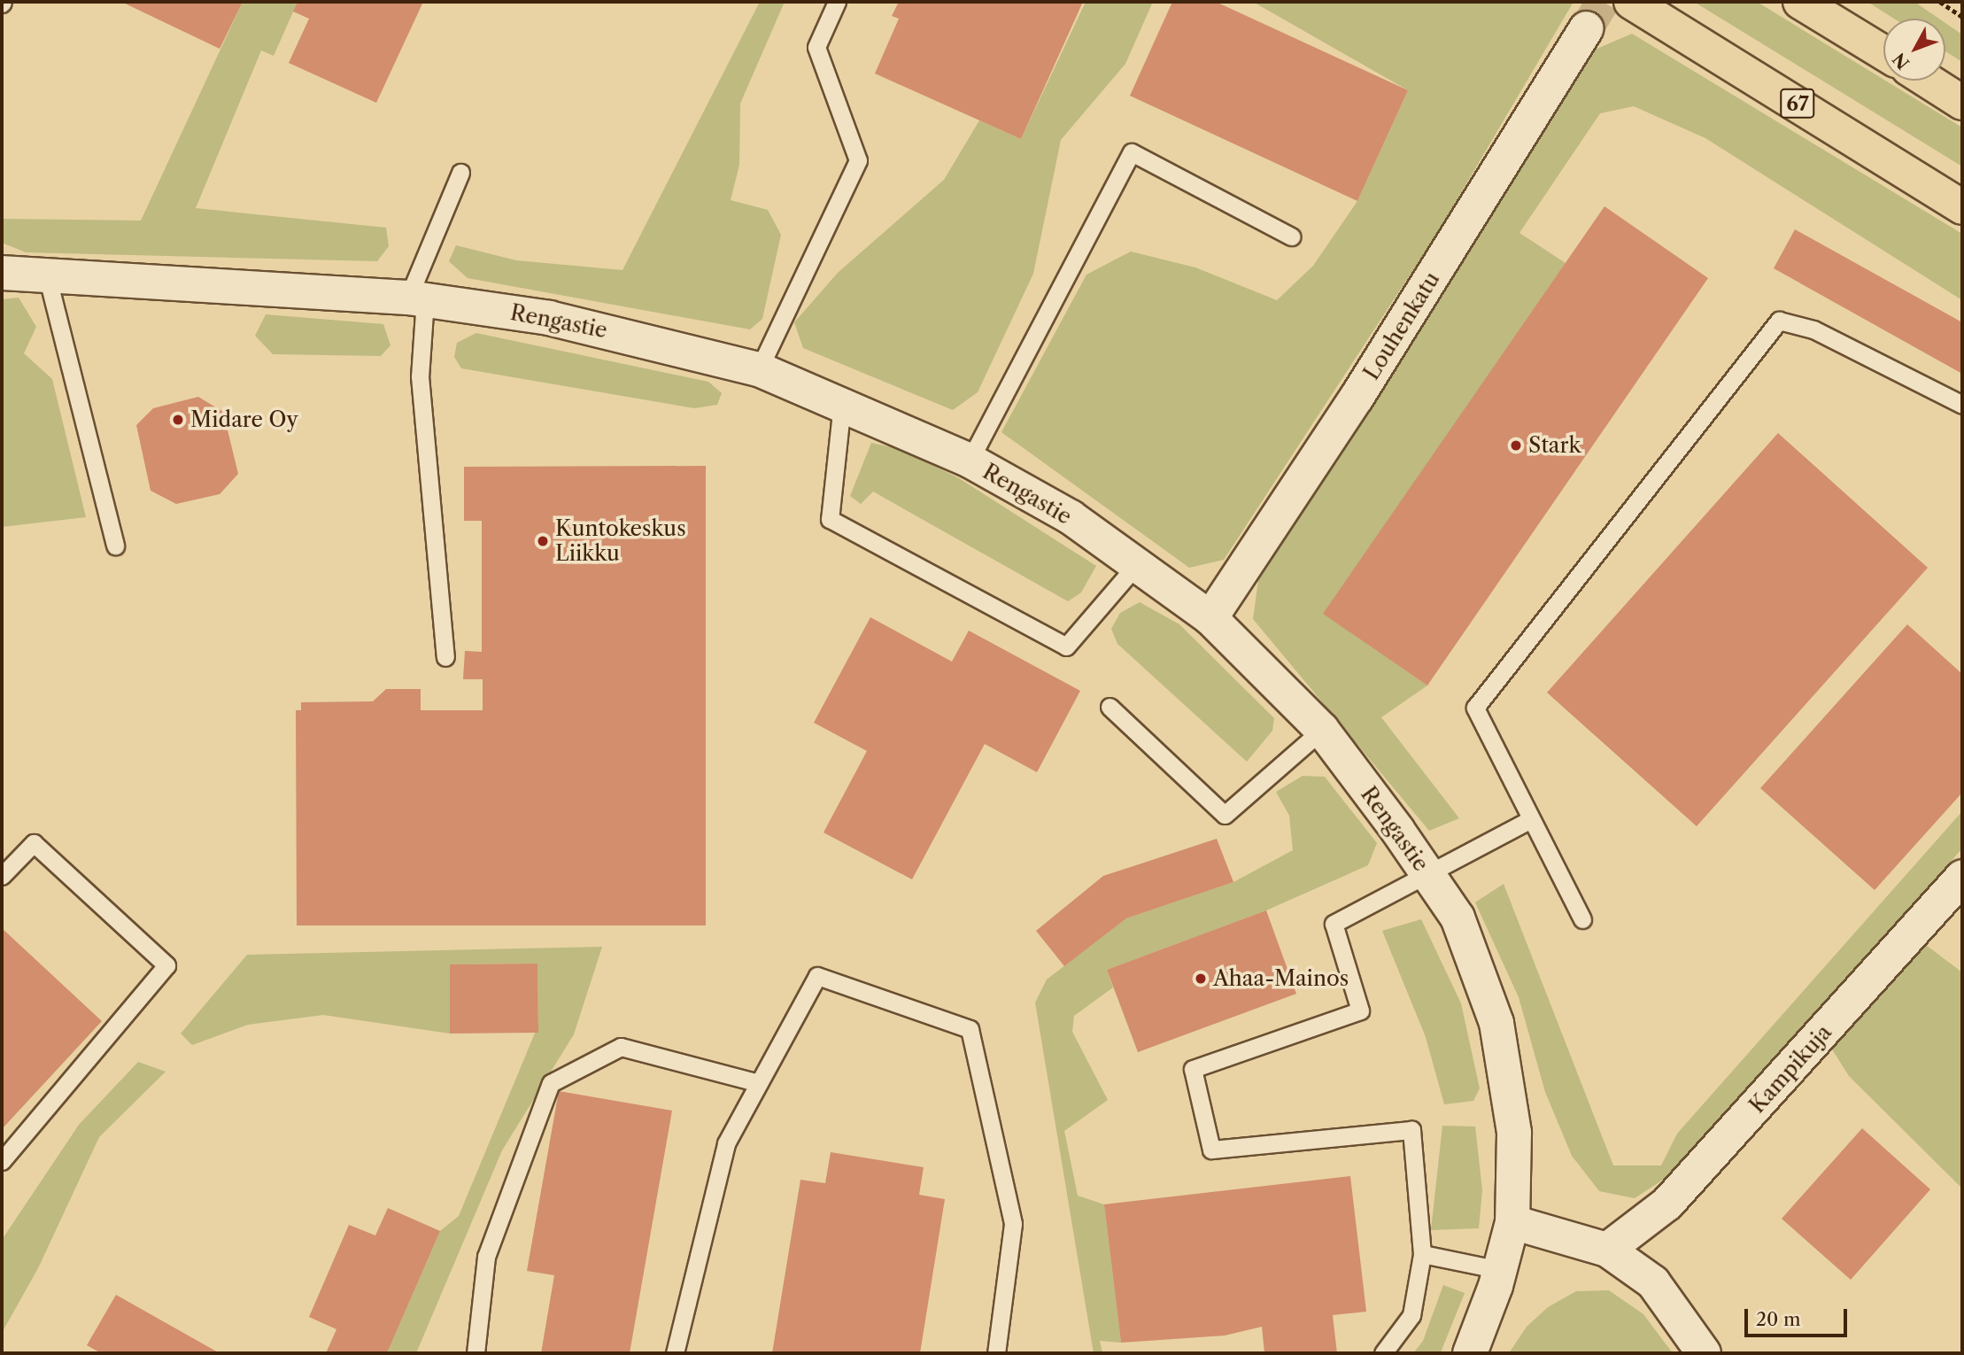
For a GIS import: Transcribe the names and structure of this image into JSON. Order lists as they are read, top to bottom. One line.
{"streets":{"highway":["67"],"street":["Rengastie","Louhenkatu","Kampikuja"]},"crossings":[["Rengastie","Louhenkatu"]],"places":["Midare Oy","Stark","Kuntokeskus Liikku","Ahaa-Mainos"],"scale_bar":"20 m","north":"bottom left"}
